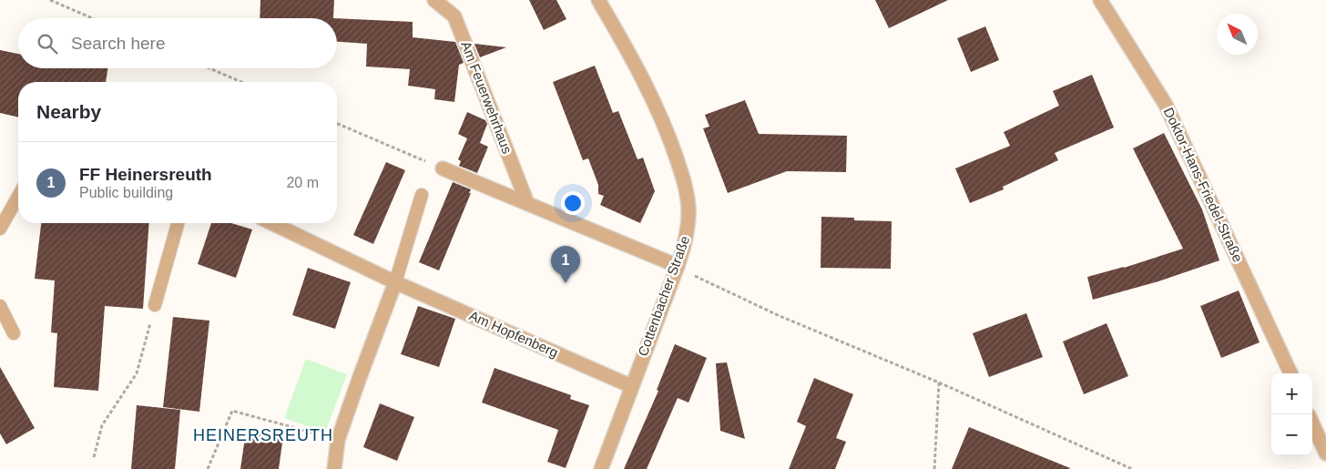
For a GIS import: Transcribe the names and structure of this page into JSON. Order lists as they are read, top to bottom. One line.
{"streets":{"street":["Am Feuerwehrhaus","Doktor-Hans-Friedel-Straße","Cottenbacher Straße","Am Hopfenberg"]},"crossings":[["Cottenbacher Straße","Am Hopfenberg"]],"districts":["HEINERSREUTH"],"north":"top left","page":{"search":"Search here","heading":"Nearby","list":[{"mark":"1","name":"FF Heinersreuth","note":"Public building","value":"20 m"}],"pins":"1","map_buttons":["+","−"]}}
